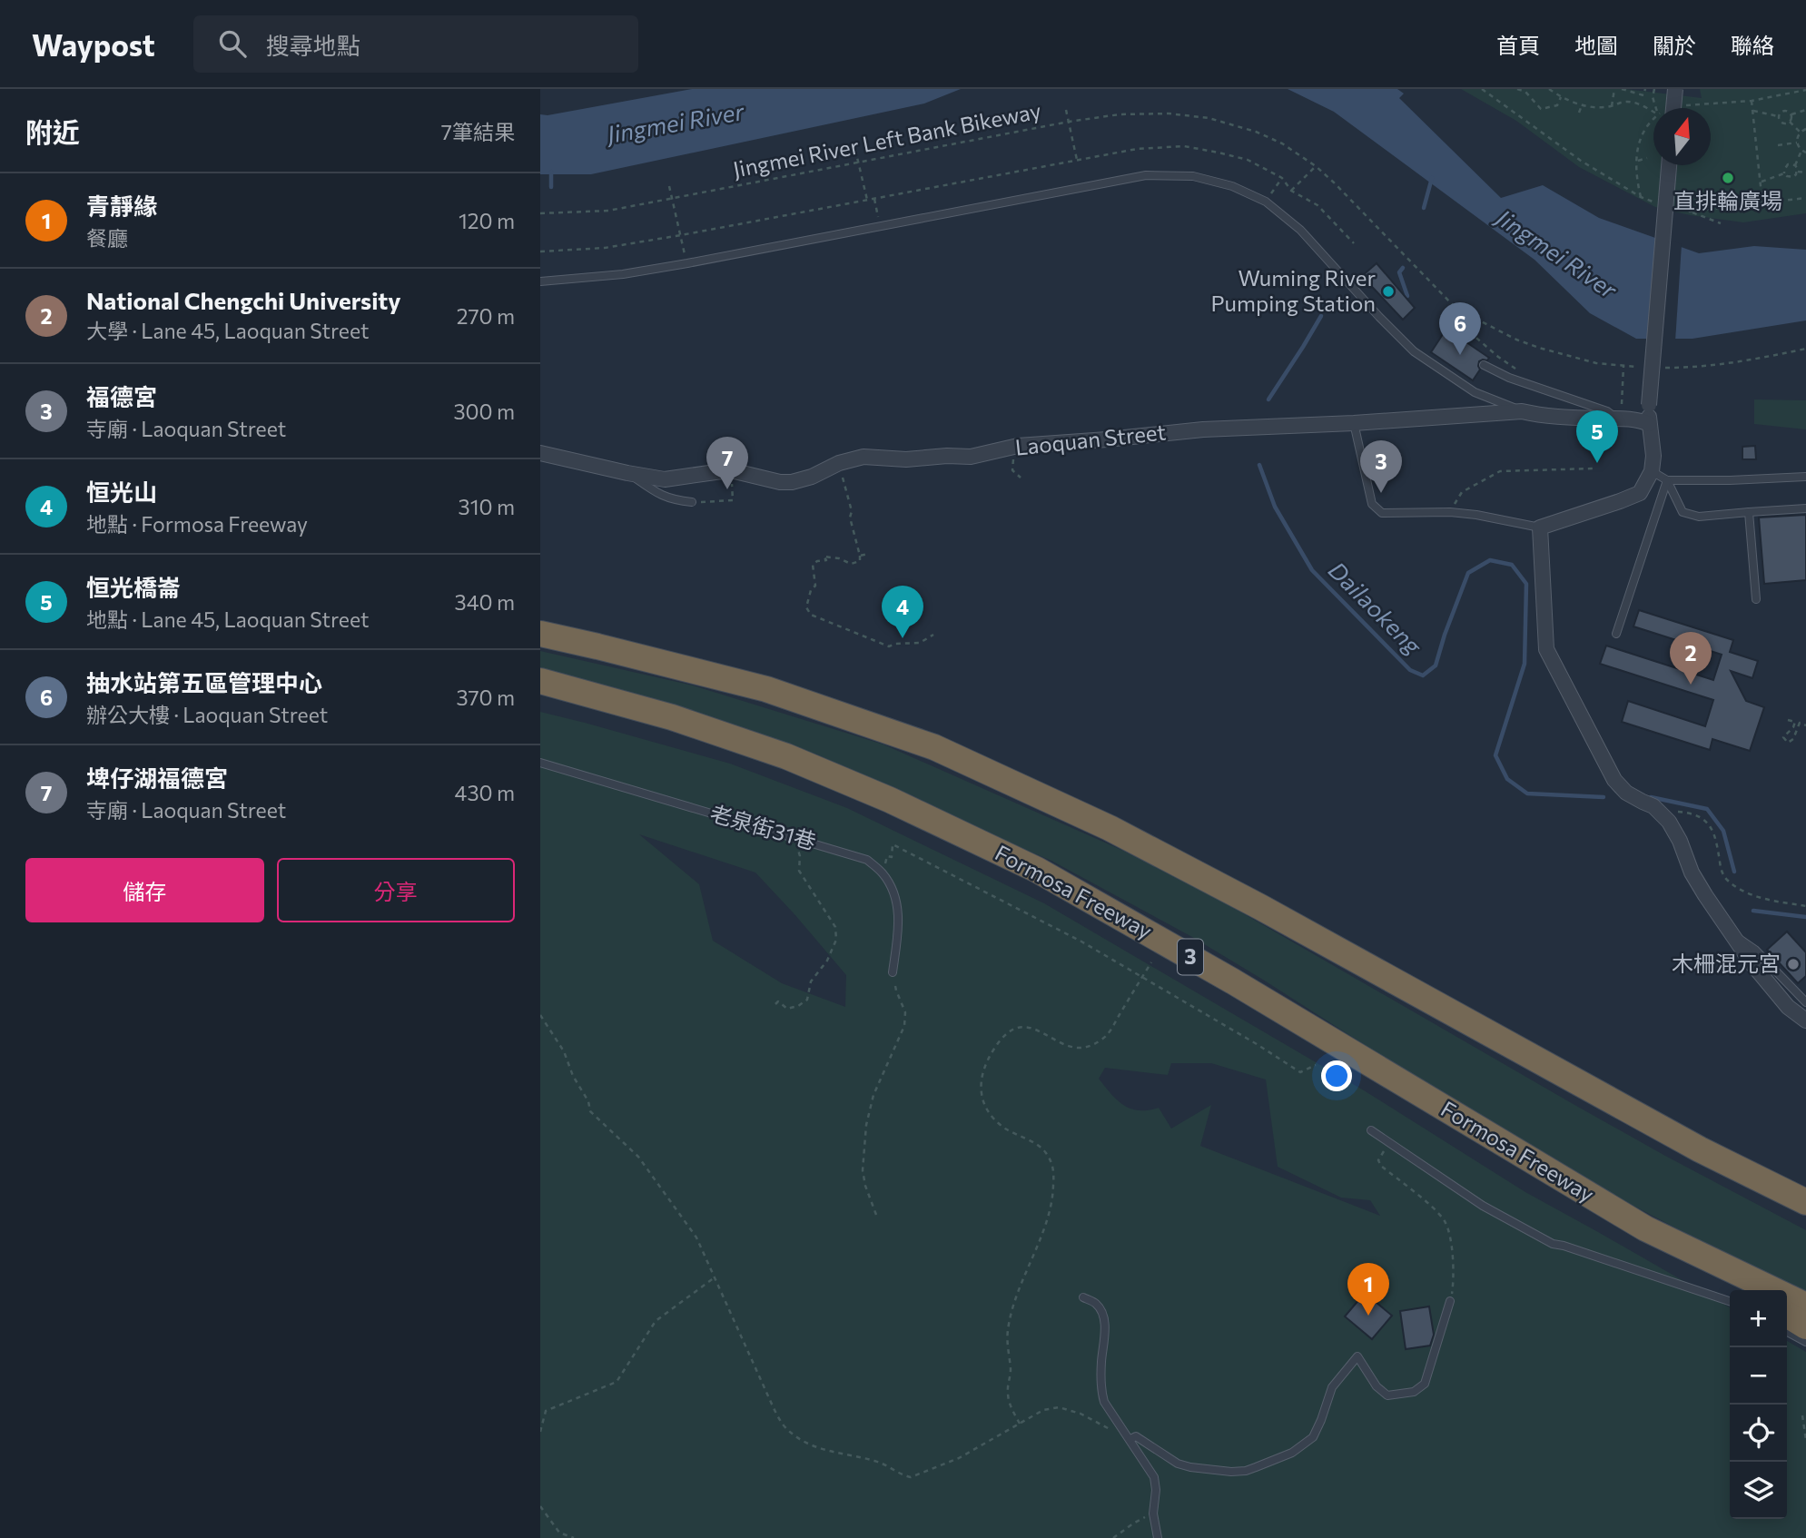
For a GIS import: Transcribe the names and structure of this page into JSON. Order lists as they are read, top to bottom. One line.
{"streets":{"highway":["Formosa Freeway","3"],"street":["Laoquan Street"],"lane":["老泉街31巷"],"path":["Jingmei River Left Bank Bikeway"]},"water":["Jingmei River","Dailaokeng"],"places":["直排輪廣場","Wuming River Pumping Station","木柵混元宮"],"north":"top","page":{"header":"Waypost","search":"搜尋地點","nav":["首頁","地圖","關於","聯絡"],"heading":["附近","7筆結果"],"list":[{"mark":"1","name":"青靜緣","note":"餐廳","value":"120 m"},{"mark":"2","name":"National Chengchi University","note":"大學 · Lane 45, Laoquan Street","value":"270 m"},{"mark":"3","name":"福德宮","note":"寺廟 · Laoquan Street","value":"300 m"},{"mark":"4","name":"恒光山","note":"地點 · Formosa Freeway","value":"310 m"},{"mark":"5","name":"恒光橋崙","note":"地點 · Lane 45, Laoquan Street","value":"340 m"},{"mark":"6","name":"抽水站第五區管理中心","note":"辦公大樓 · Laoquan Street","value":"370 m"},{"mark":"7","name":"埤仔湖福德宮","note":"寺廟 · Laoquan Street","value":"430 m"}],"pins":["6","5","7","3","4","2","1"],"buttons":["儲存","分享"],"map_buttons":["+","−"]}}
